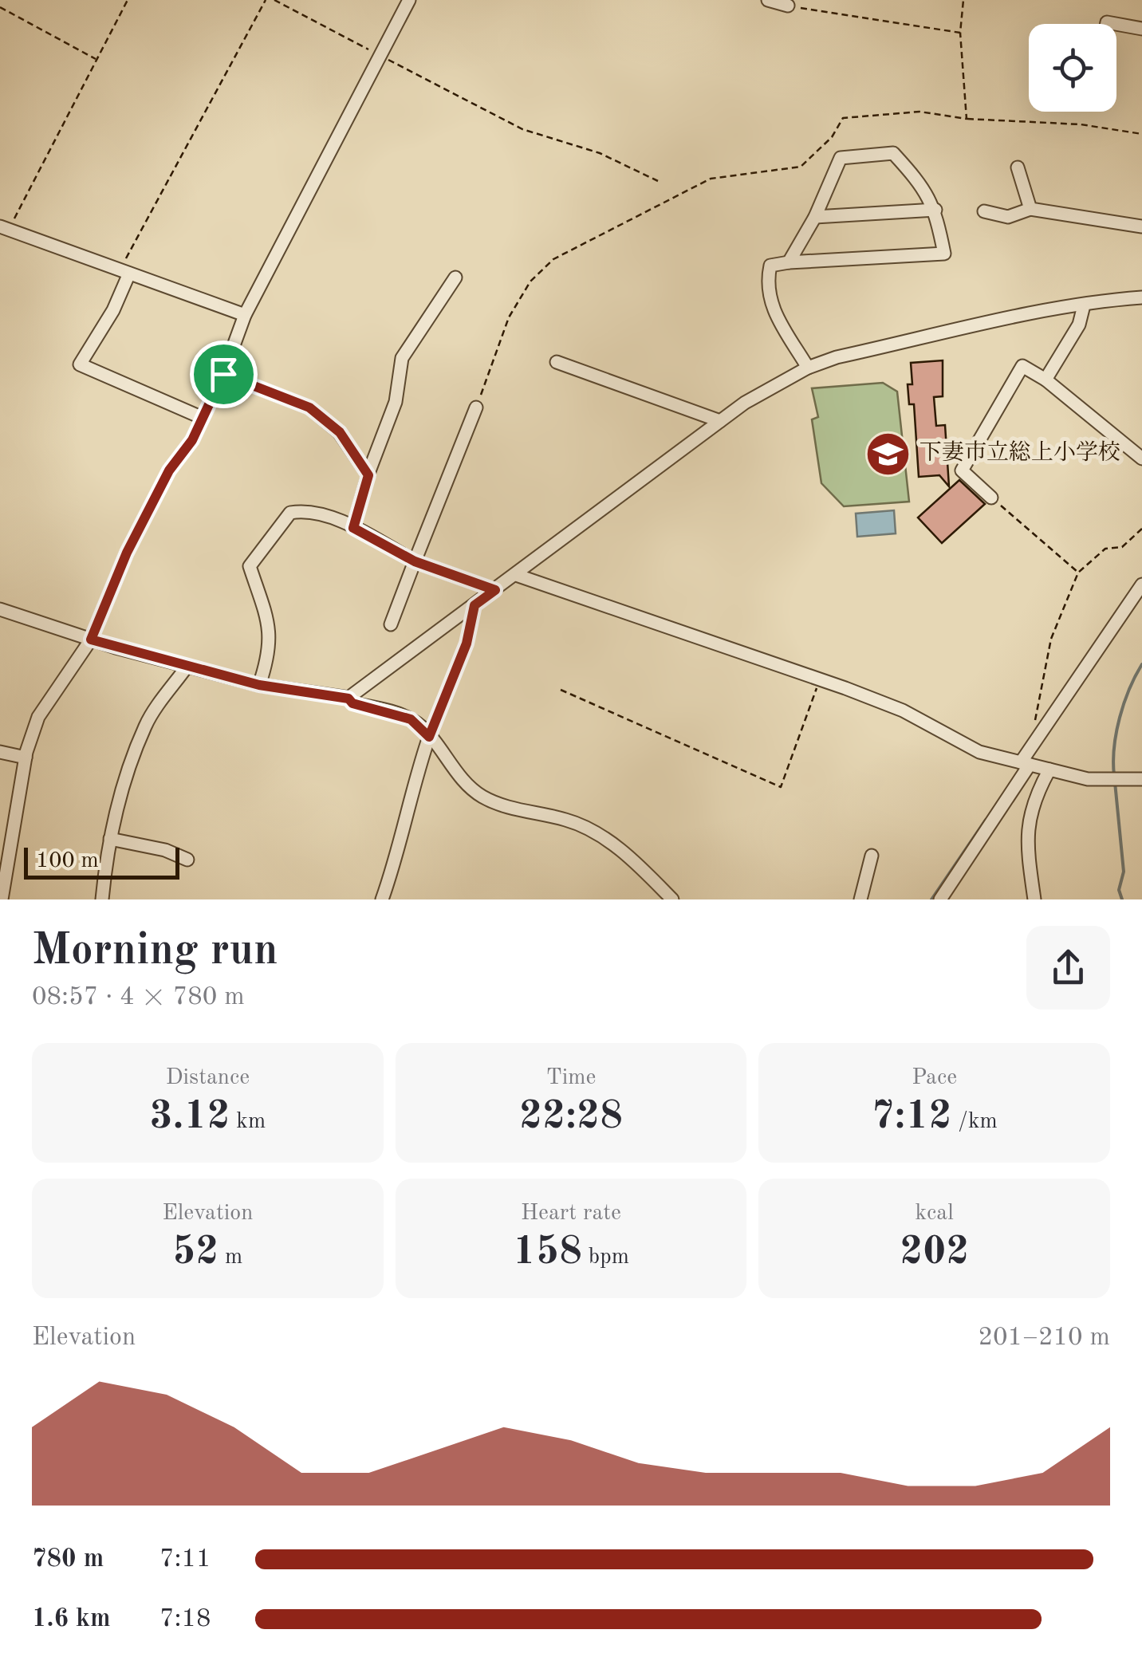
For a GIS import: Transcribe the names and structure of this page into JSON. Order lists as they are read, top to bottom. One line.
{"places":{"school or university":["下妻市立総上小学校"]},"scale_bar":"100 m","page":{"scale":"100 m","heading":["Morning run","08:57 · 4 × 780 m"],"stats":[["Distance","3.12 km"],["Time","22:28"],["Pace","7:12 /km"],["Elevation","52 m"],["Heart rate","158 bpm"],["kcal","202"]],"chart":["Elevation","201–210 m"],"list":[{"name":"780 m","note":"7:11"},{"name":"1.6 km","note":"7:18"}]}}
